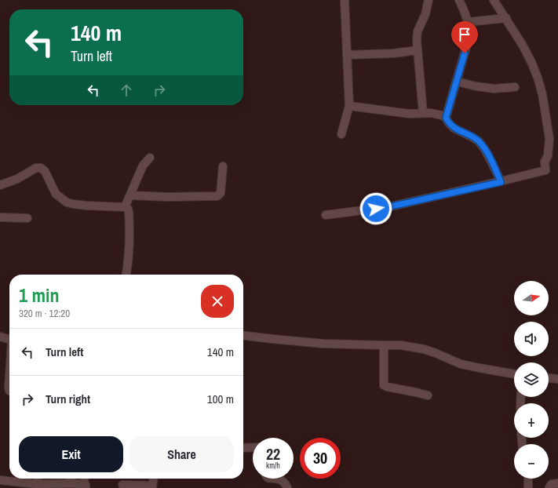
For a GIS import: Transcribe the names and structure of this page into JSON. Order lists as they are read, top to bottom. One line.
{"north":"right","page":{"turn":["140 m","Turn left"],"heading":["1 min","320 m · 12:20"],"map_buttons":["+","−"],"list":[{"name":"Turn left","value":"140 m"},{"name":"Turn right","value":"100 m"}],"buttons":["Exit","Share"],"speed":"22 km/h","limit":"30"}}
